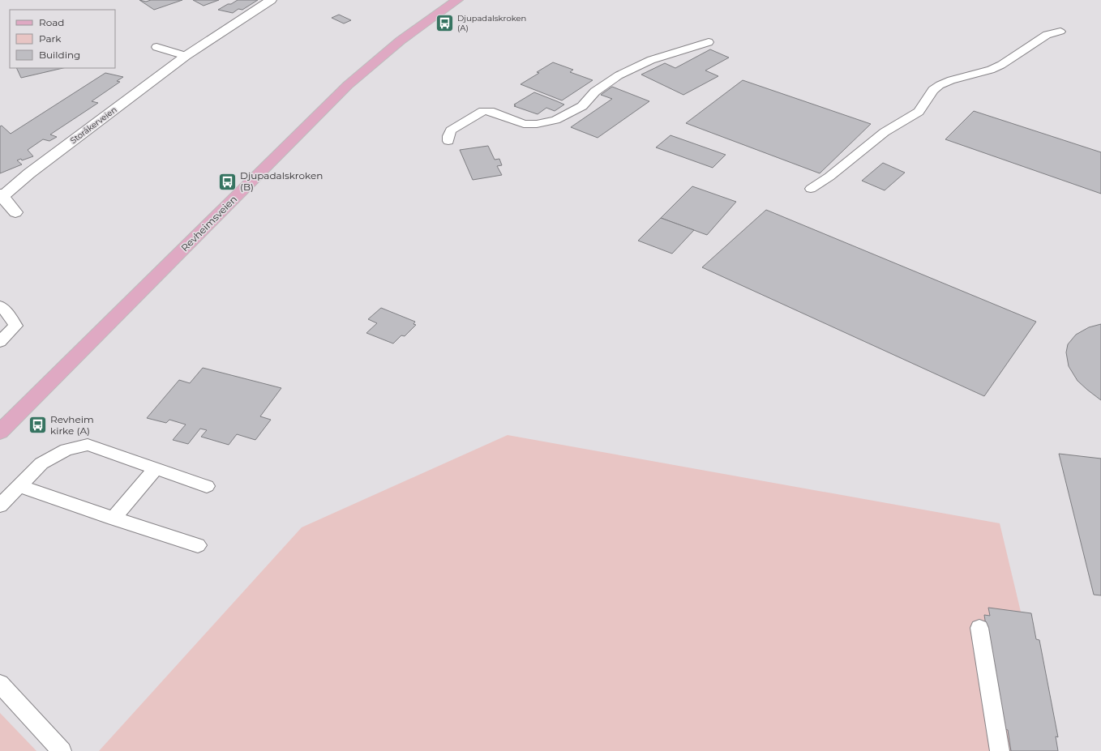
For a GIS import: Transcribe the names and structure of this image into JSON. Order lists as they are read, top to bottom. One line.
{"streets":{"main road":["Revheimsveien"],"street":["Storåkerveien"]},"places":{"bus stop":["Djupadalskroken (A)","Djupadalskroken (B)","Revheim kirke (A)"]},"legend":["Road","Park","Building"]}
